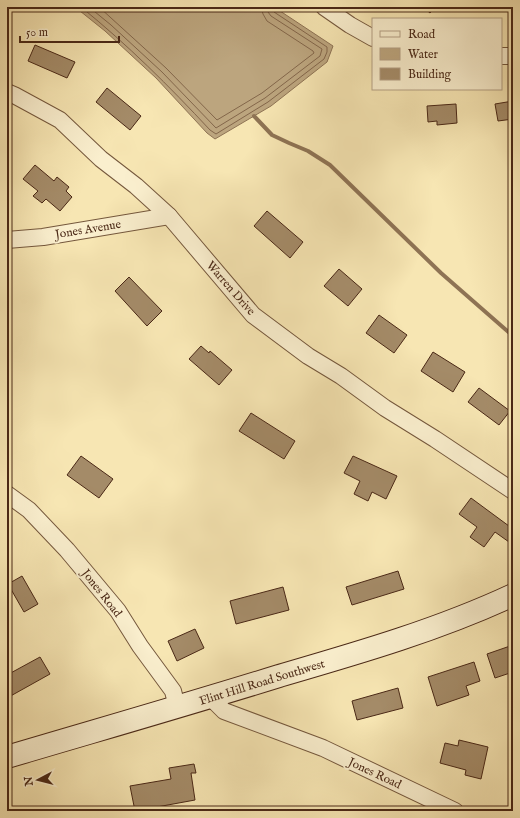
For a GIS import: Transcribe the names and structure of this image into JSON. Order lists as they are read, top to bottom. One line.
{"streets":{"street":["Jones Avenue","Warren Drive","Jones Road","Flint Hill Road Southwest"]},"crossings":[["Jones Avenue","Warren Drive"],["Jones Road","Flint Hill Road Southwest"]],"legend":["Road","Water","Building"],"scale_bar":"50 m","north":"left"}
